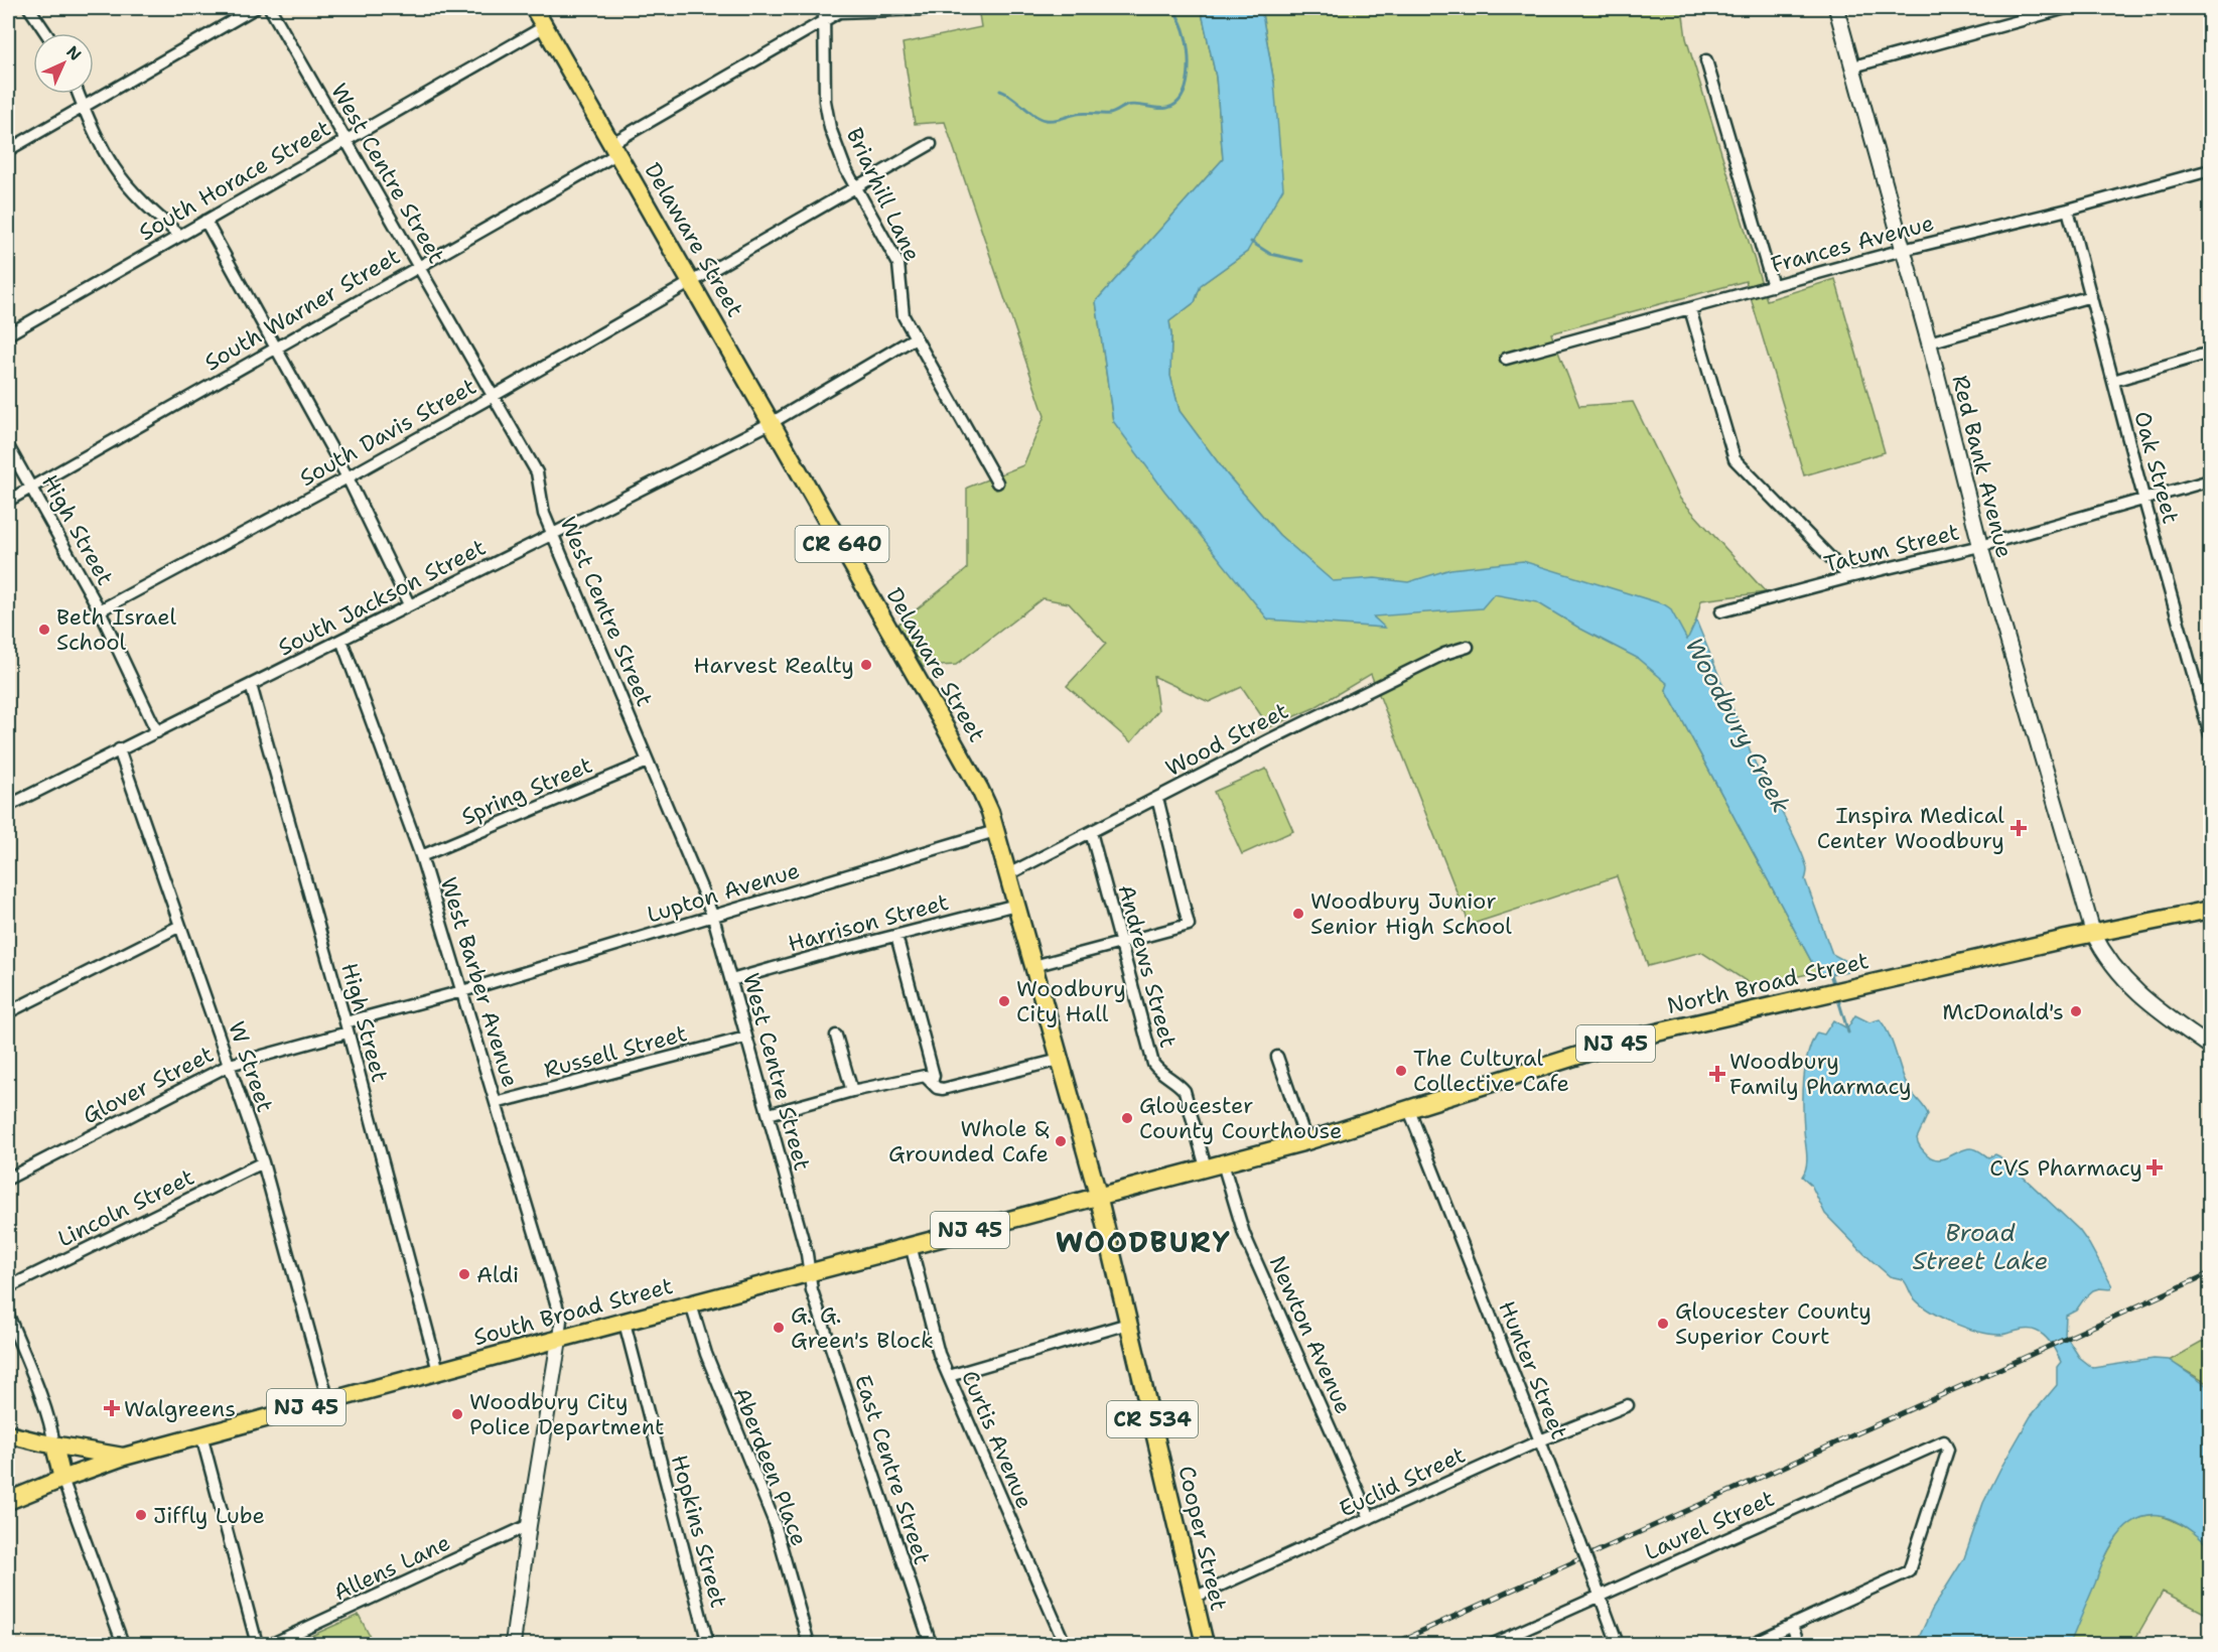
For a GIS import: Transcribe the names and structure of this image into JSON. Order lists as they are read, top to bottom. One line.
{"streets":{"main road":["Delaware Street","CR 640","North Broad Street","NJ 45","South Broad Street","CR 534","Cooper Street"],"street":["West Centre Street","South Horace Street","Briarhill Lane","Frances Avenue","South Warner Street","South Davis Street","Red Bank Avenue","Oak Street","High Street","Tatum Street","South Jackson Street","Wood Street","Spring Street","Lupton Avenue","Harrison Street","Andrews Street","West Barber Avenue","Russell Street","W Street","Glover Street","Lincoln Street","Newton Avenue","Hunter Street","Curtis Avenue","Aberdeen Place","East Centre Street","Euclid Street","Laurel Street","Hopkins Street","Allens Lane"]},"crossings":[["West Centre Street","South Horace Street"],["West Centre Street","South Warner Street"],["West Centre Street","South Davis Street"],["West Centre Street","South Jackson Street"],["West Centre Street","Spring Street"],["West Centre Street","Lupton Avenue"],["West Centre Street","Harrison Street"],["West Centre Street","Russell Street"],["West Centre Street","South Broad Street"],["West Centre Street","East Centre Street"],["South Horace Street","Delaware Street"],["Briarhill Lane","South Warner Street"],["Briarhill Lane","South Davis Street"],["Briarhill Lane","South Jackson Street"],["Delaware Street","South Warner Street"],["Delaware Street","South Davis Street"],["Delaware Street","South Jackson Street"],["Delaware Street","Wood Street"],["Delaware Street","Lupton Avenue"],["Delaware Street","Harrison Street"],["Delaware Street","North Broad Street"],["Delaware Street","South Broad Street"],["Delaware Street","Cooper Street"],["Frances Avenue","Red Bank Avenue"],["Frances Avenue","Oak Street"],["South Warner Street","High Street"],["South Davis Street","High Street"],["Red Bank Avenue","Tatum Street"],["Red Bank Avenue","North Broad Street"],["Oak Street","Tatum Street"],["High Street","South Jackson Street"],["High Street","Glover Street"],["High Street","South Broad Street"],["South Jackson Street","West Barber Avenue"],["South Jackson Street","W Street"],["Wood Street","Andrews Street"],["Spring Street","West Barber Avenue"],["Lupton Avenue","West Barber Avenue"],["Lupton Avenue","Glover Street"],["Andrews Street","North Broad Street"],["Andrews Street","Newton Avenue"],["West Barber Avenue","Russell Street"],["West Barber Avenue","Glover Street"],["West Barber Avenue","South Broad Street"],["North Broad Street","South Broad Street"],["North Broad Street","Newton Avenue"],["North Broad Street","Hunter Street"],["North Broad Street","Cooper Street"],["NJ 45","South Broad Street"],["W Street","Glover Street"],["W Street","Lincoln Street"],["W Street","South Broad Street"],["South Broad Street","Curtis Avenue"],["South Broad Street","Aberdeen Place"],["South Broad Street","East Centre Street"],["South Broad Street","Hopkins Street"],["South Broad Street","Cooper Street"],["Newton Avenue","Euclid Street"],["Hunter Street","Euclid Street"],["Hunter Street","Laurel Street"],["Euclid Street","Cooper Street"]],"districts":["WOODBURY"],"water":["Woodbury Creek","Broad Street Lake"],"places":{"other":["Beth Israel School","Harvest Realty","Woodbury Junior Senior High School","Woodbury City Hall","McDonald's","The Cultural Collective Cafe","Gloucester County Courthouse","Whole & Grounded Cafe","Aldi","Gloucester County Superior Court","G. G. Green's Block","Woodbury City Police Department","Jiffly Lube"],"health":["Inspira Medical Center Woodbury","Woodbury Family Pharmacy","CVS Pharmacy","Walgreens"]},"north":"top right"}
